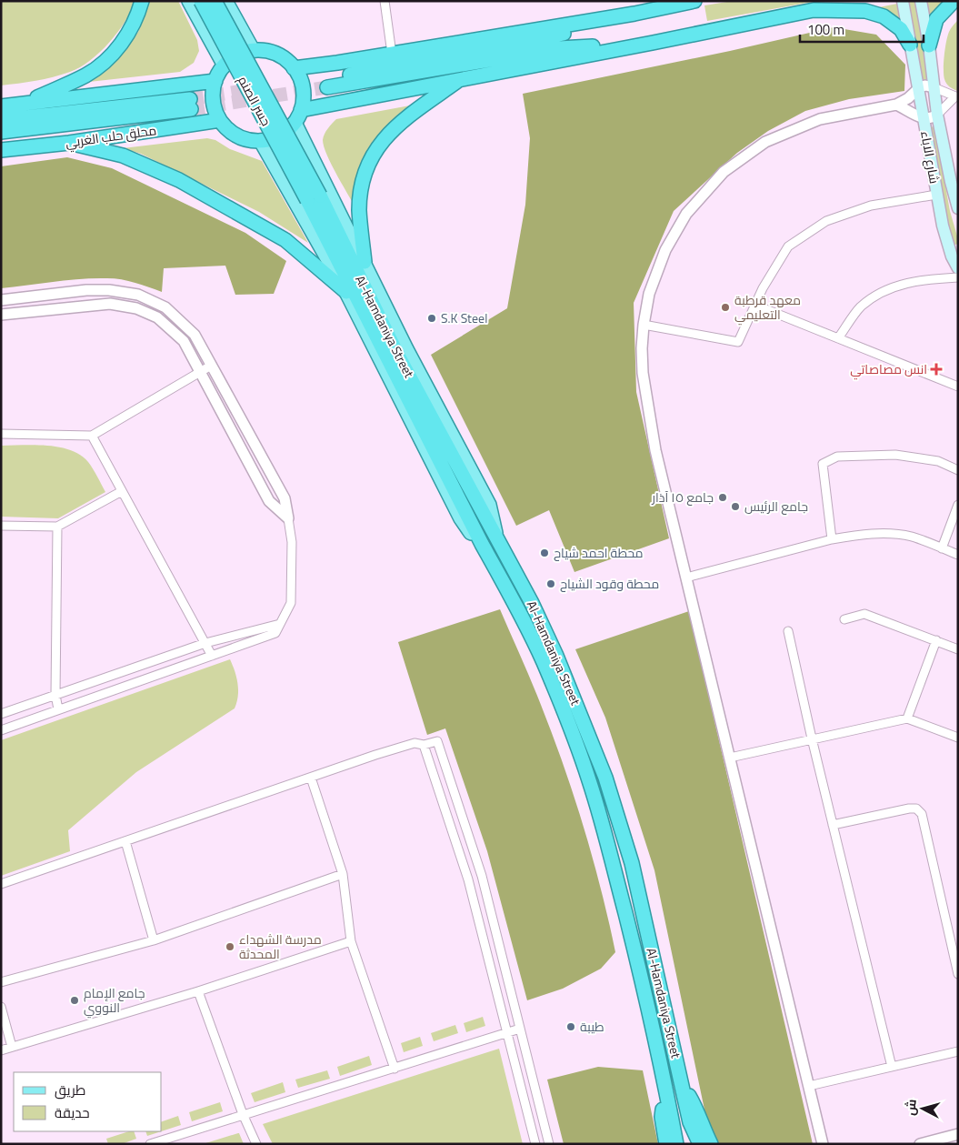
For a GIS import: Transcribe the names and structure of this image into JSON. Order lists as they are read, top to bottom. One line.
{"streets":{"highway":["جسر الصنم","محلق حلب الغربي","Al-Hamdaniya Street"],"main road":["شارع الاباء"]},"crossings":[["جسر الصنم","Al-Hamdaniya Street"]],"places":{"other":["معهد قرطبة التعليمي","S.K Steel","جامع ١٥ آذار","جامع الرئيس","محطة احمد شياح","محطة وقود الشياح","مدرسة الشهداء المحدثة","جامع الإمام النووي","طيبة"],"health":["انس مصاصاتي"]},"legend":["طريق","حديقة"],"scale_bar":"100 m","north":"left"}
